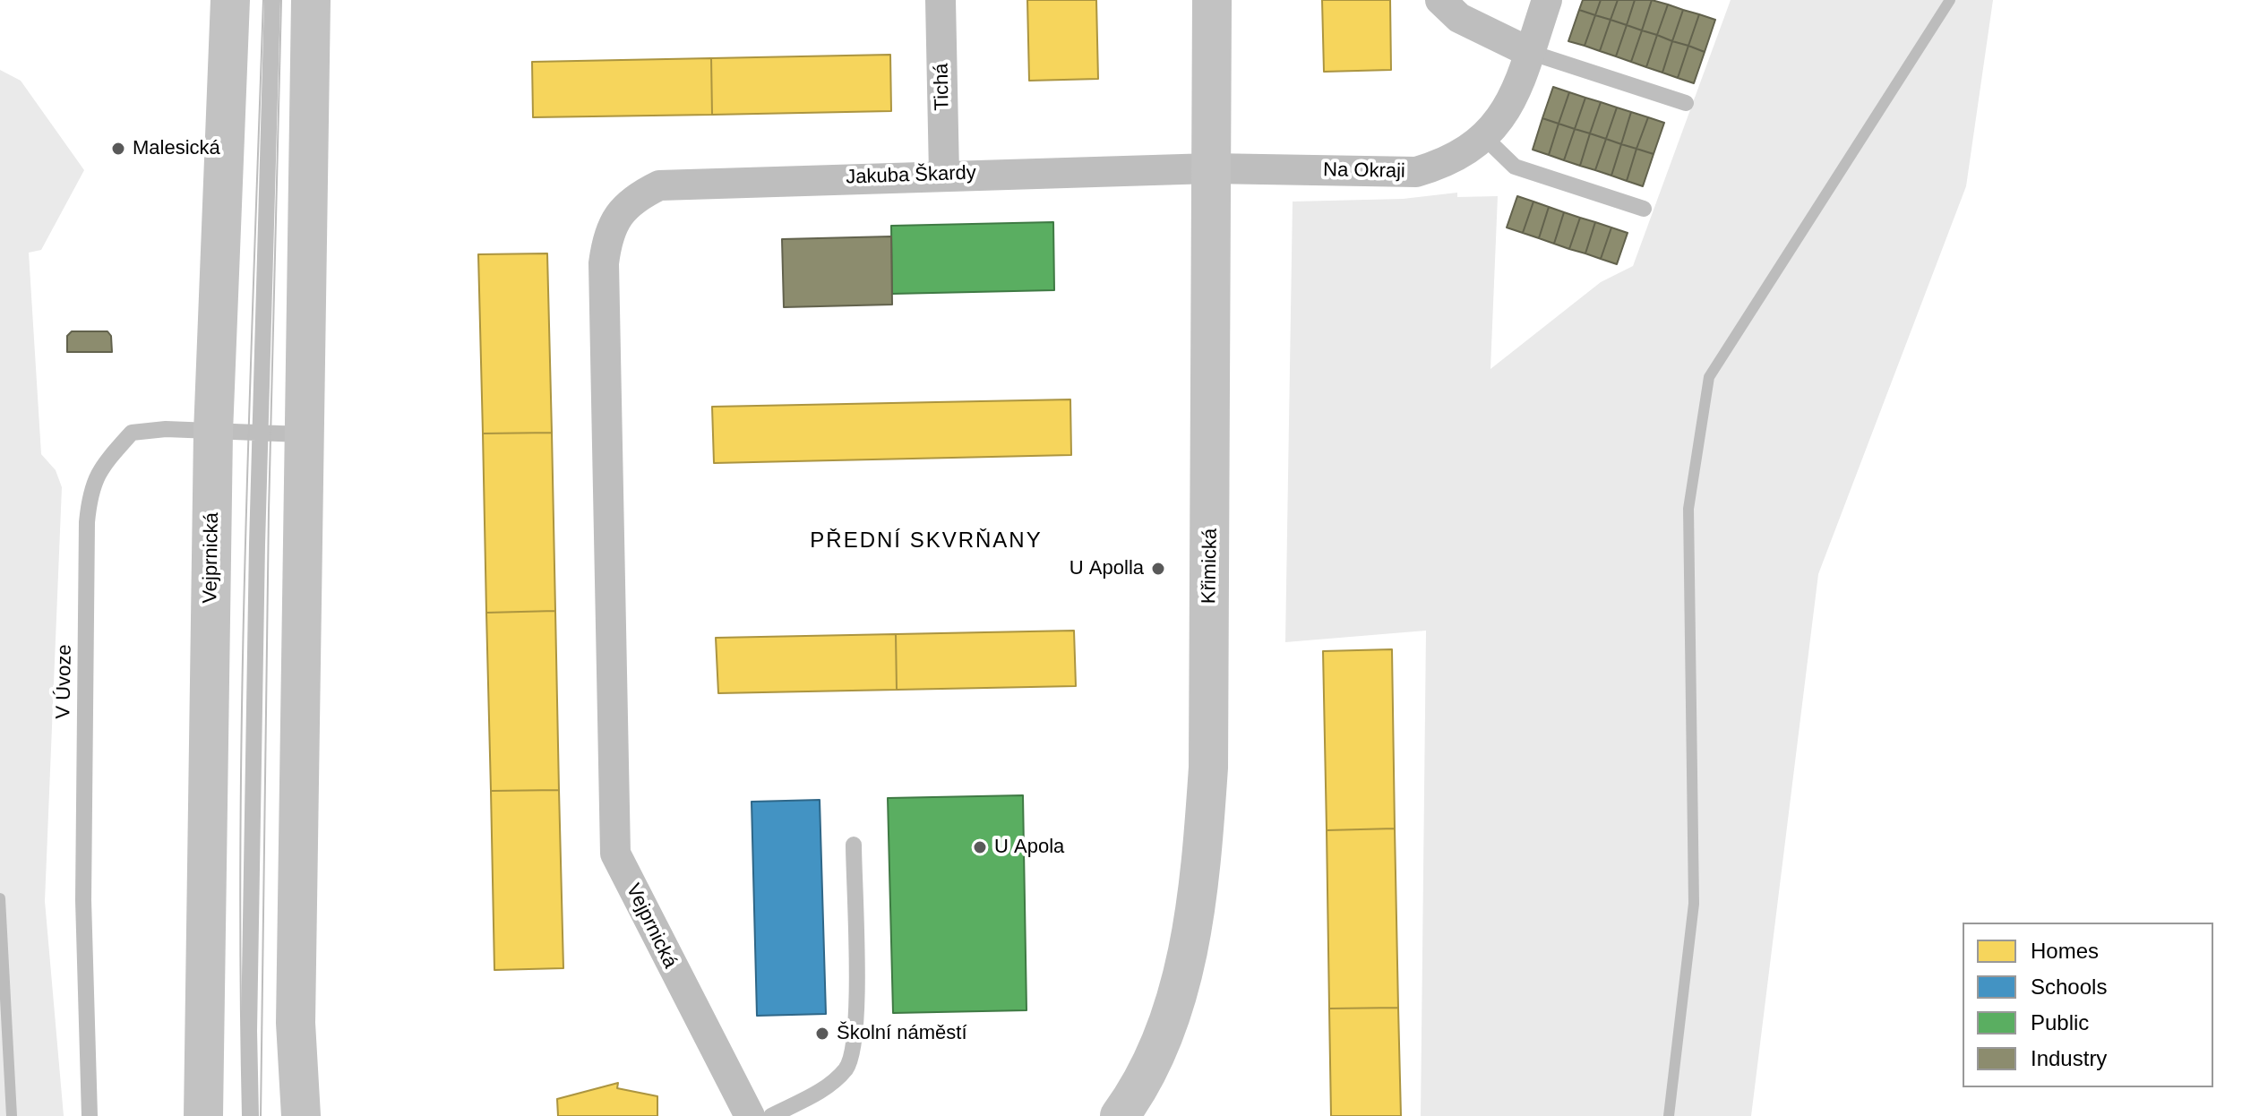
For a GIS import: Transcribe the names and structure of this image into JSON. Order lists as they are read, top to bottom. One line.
{"streets":{"main road":["Vejprnická","Křimická"],"street":["Tichá","Na Okraji","Jakuba Škardy"],"lane":["V Úvoze"]},"crossings":[["Tichá","Jakuba Škardy"],["Na Okraji","Jakuba Škardy"],["Na Okraji","Křimická"],["Jakuba Škardy","Vejprnická"],["Jakuba Škardy","Křimická"],["Vejprnická","V Úvoze"]],"districts":["PŘEDNÍ SKVRŇANY"],"places":["Malesická","U Apolla","U Apola","Školní náměstí"],"legend":["Homes","Schools","Public","Industry"]}
